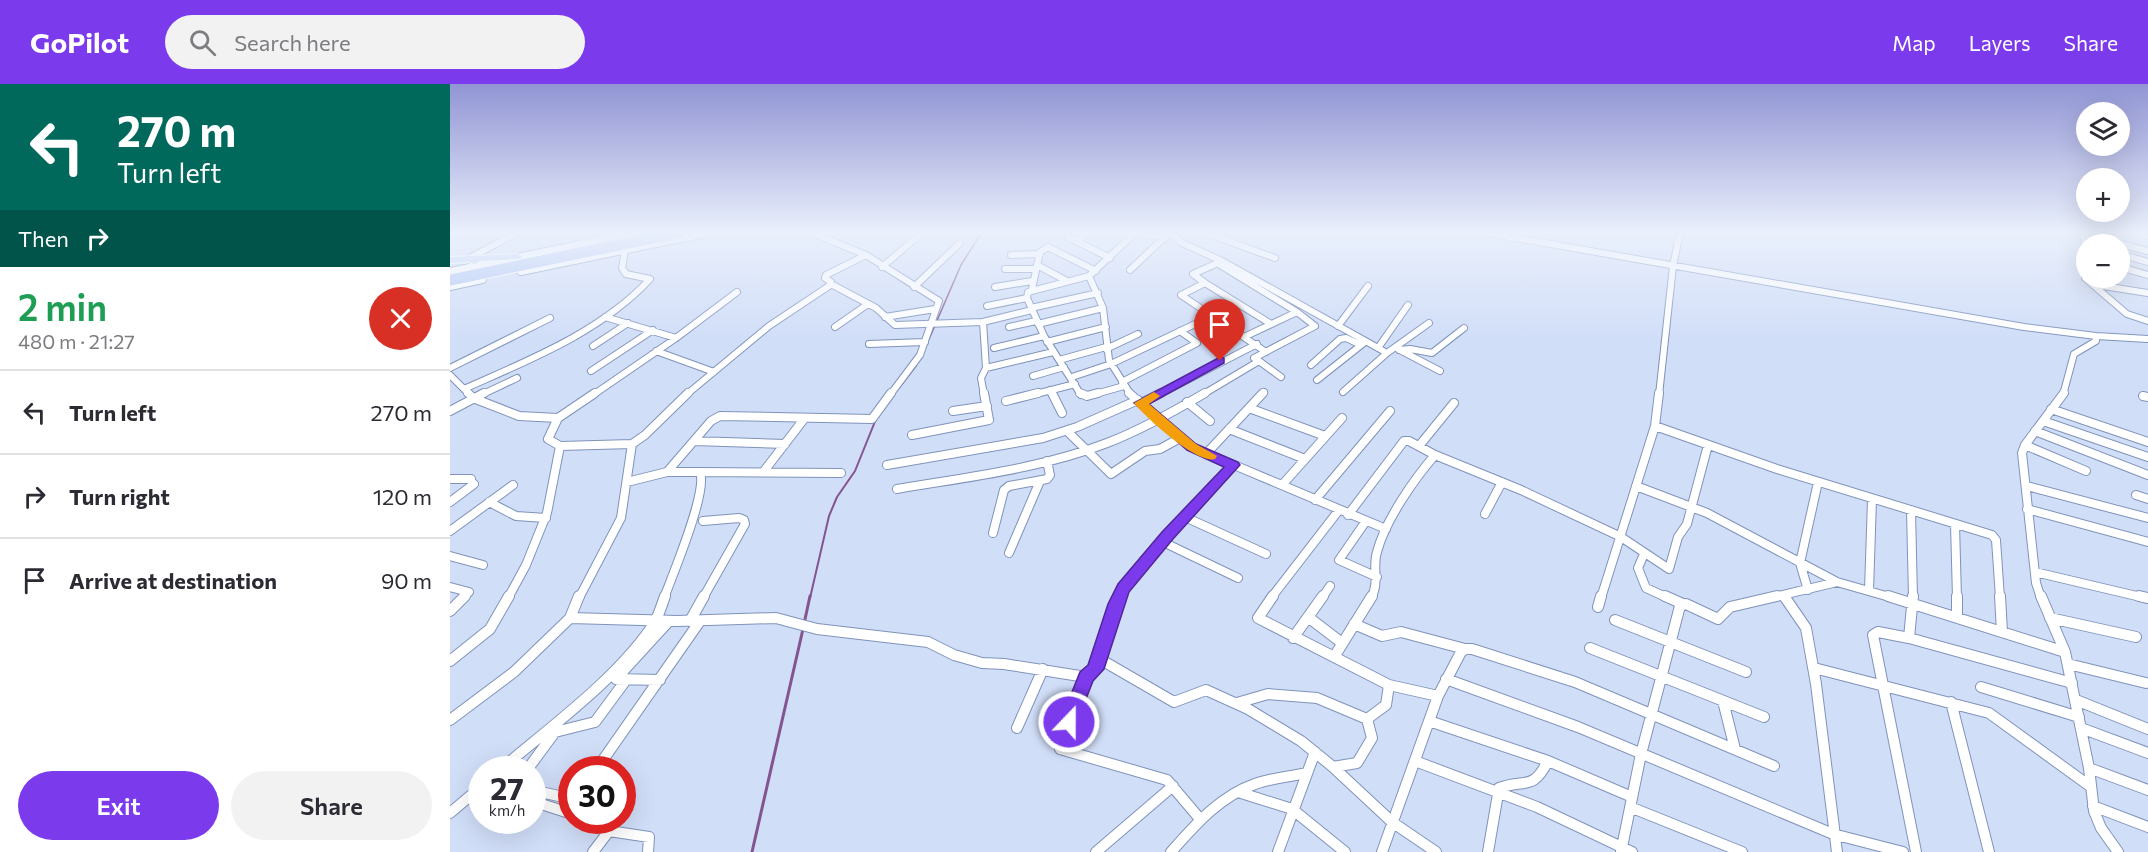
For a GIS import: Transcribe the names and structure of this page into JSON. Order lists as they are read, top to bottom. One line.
{"page":{"header":"GoPilot","search":"Search here","nav":["Map","Layers","Share"],"turn":["270 m","Turn left"],"map_buttons":["+","−"],"then":"Then","heading":["2 min","480 m · 21:27"],"list":[{"name":"Turn left","value":"270 m"},{"name":"Turn right","value":"120 m"},{"name":"Arrive at destination","value":"90 m"}],"speed":"27 km/h","limit":"30","buttons":["Exit","Share"]}}
